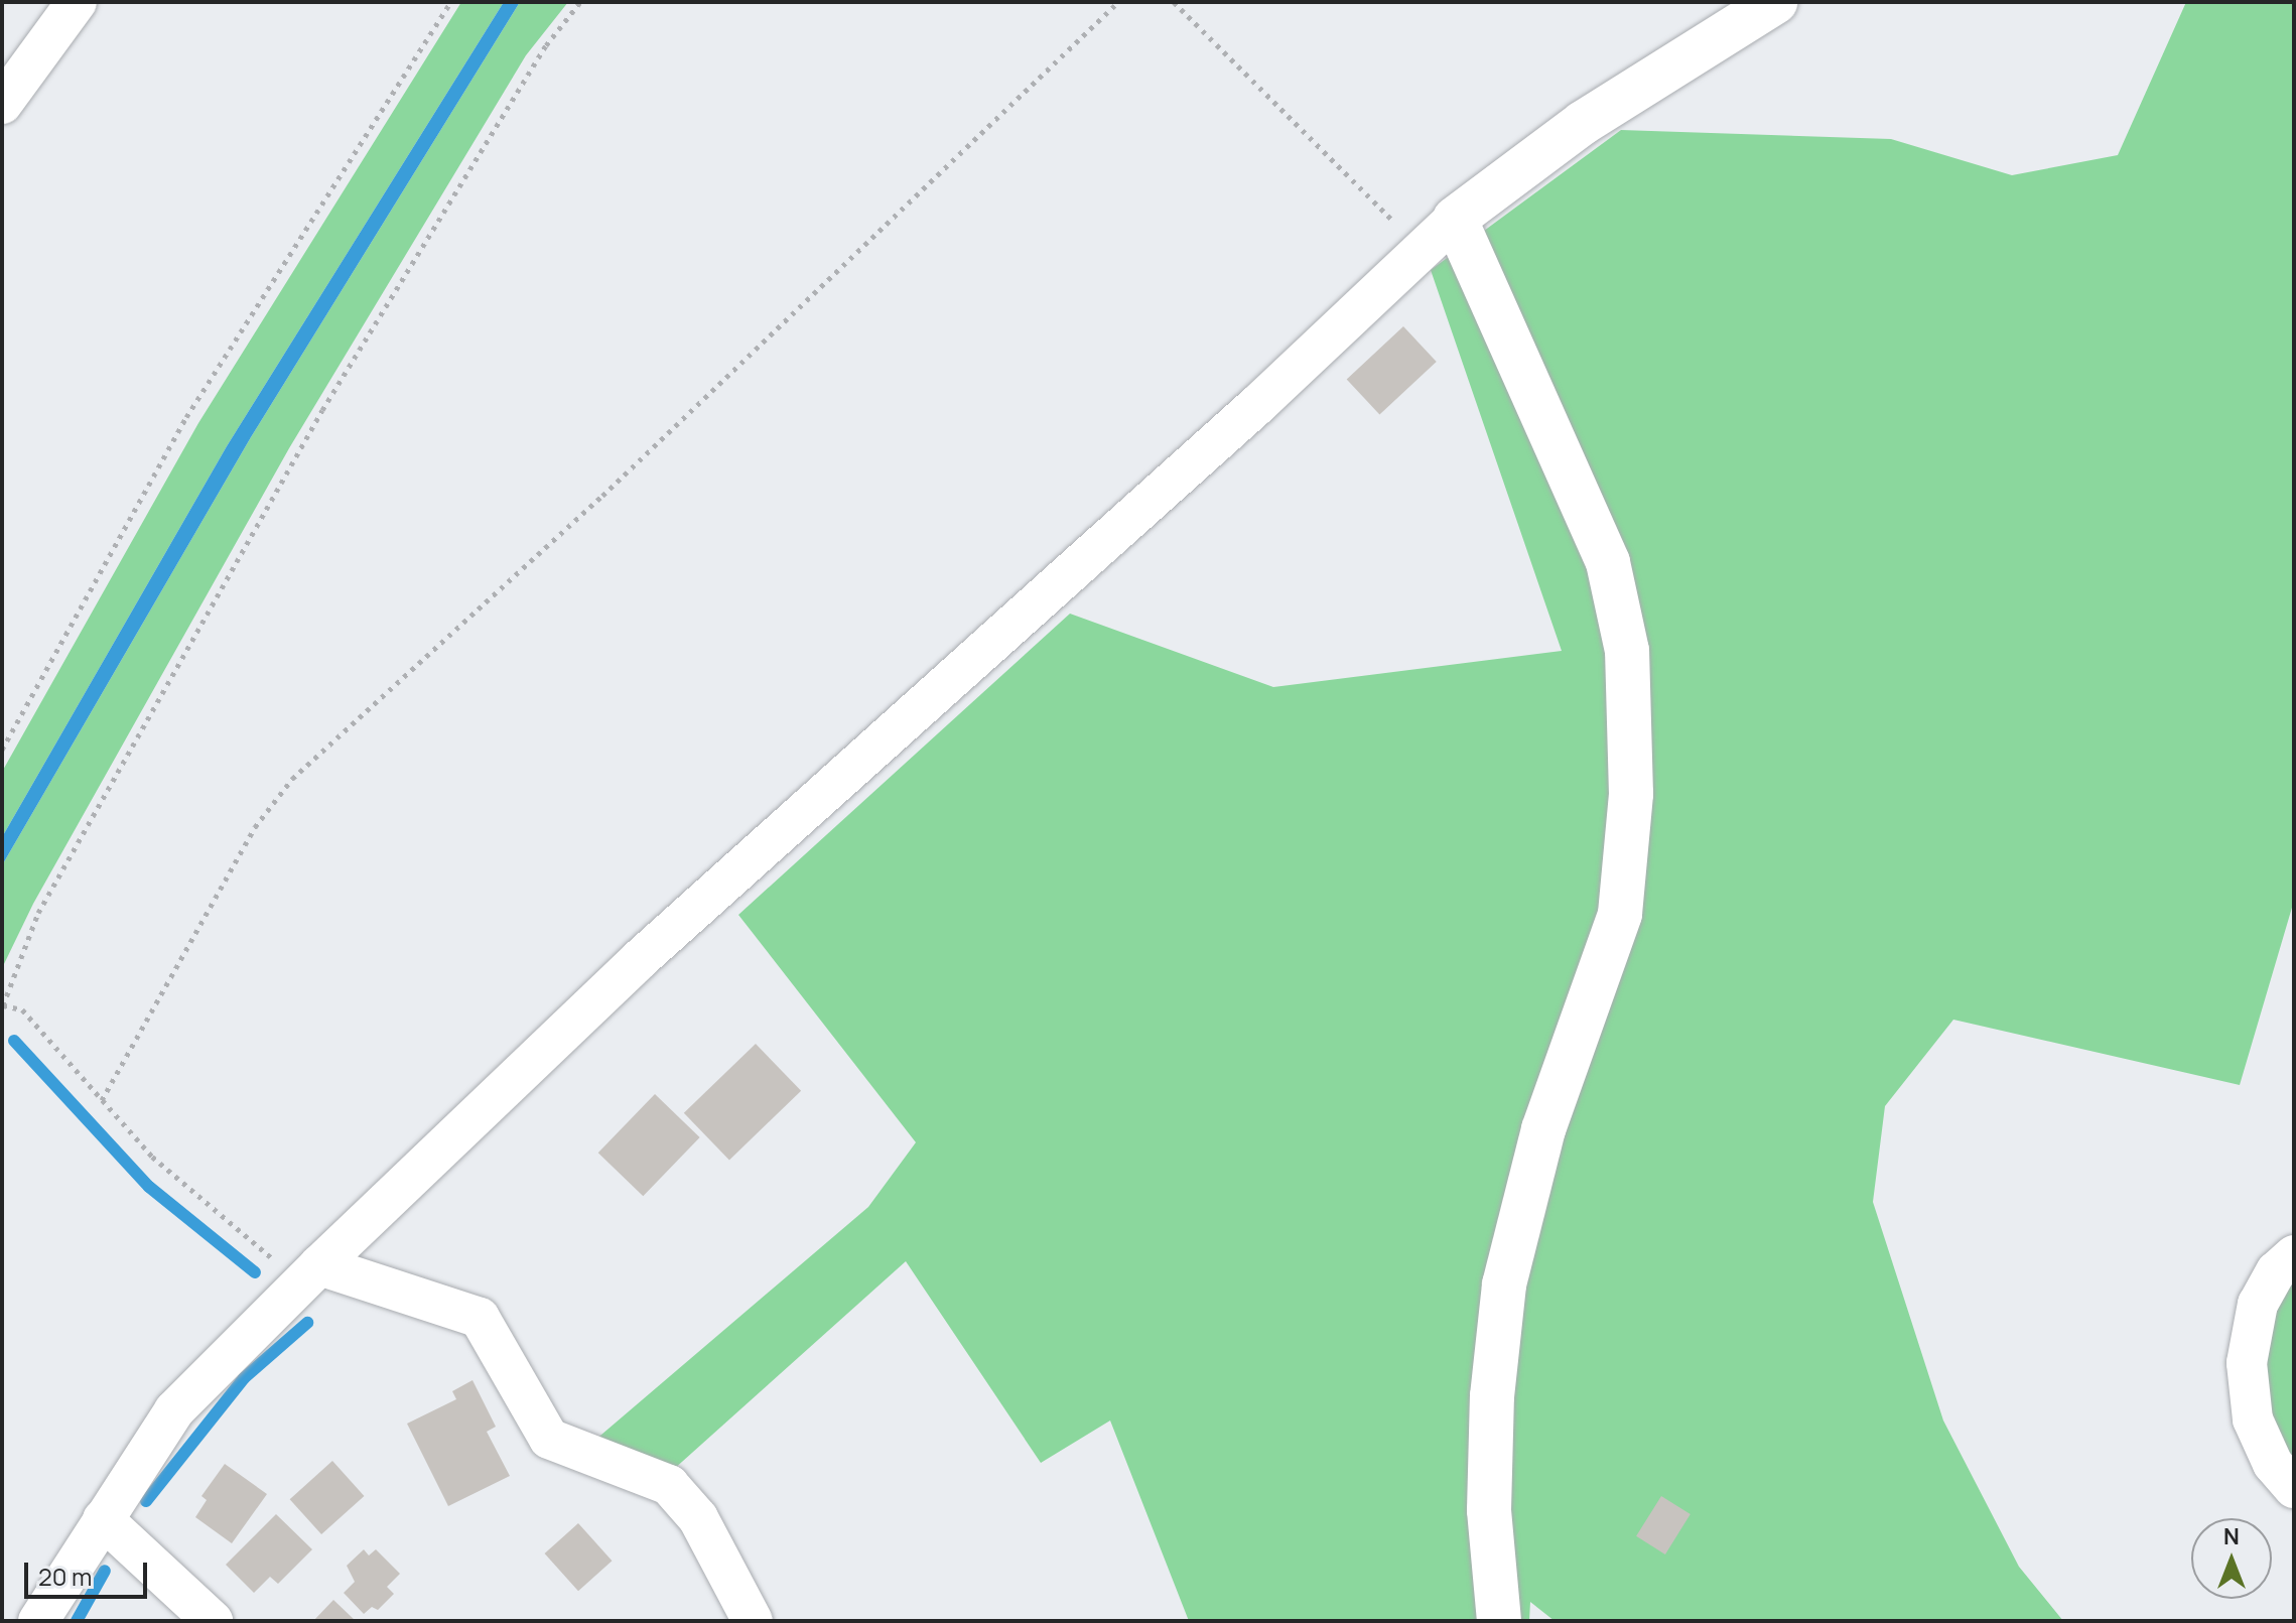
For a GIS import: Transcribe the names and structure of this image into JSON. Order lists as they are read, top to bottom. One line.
{"scale_bar":"20 m","north":"top"}
